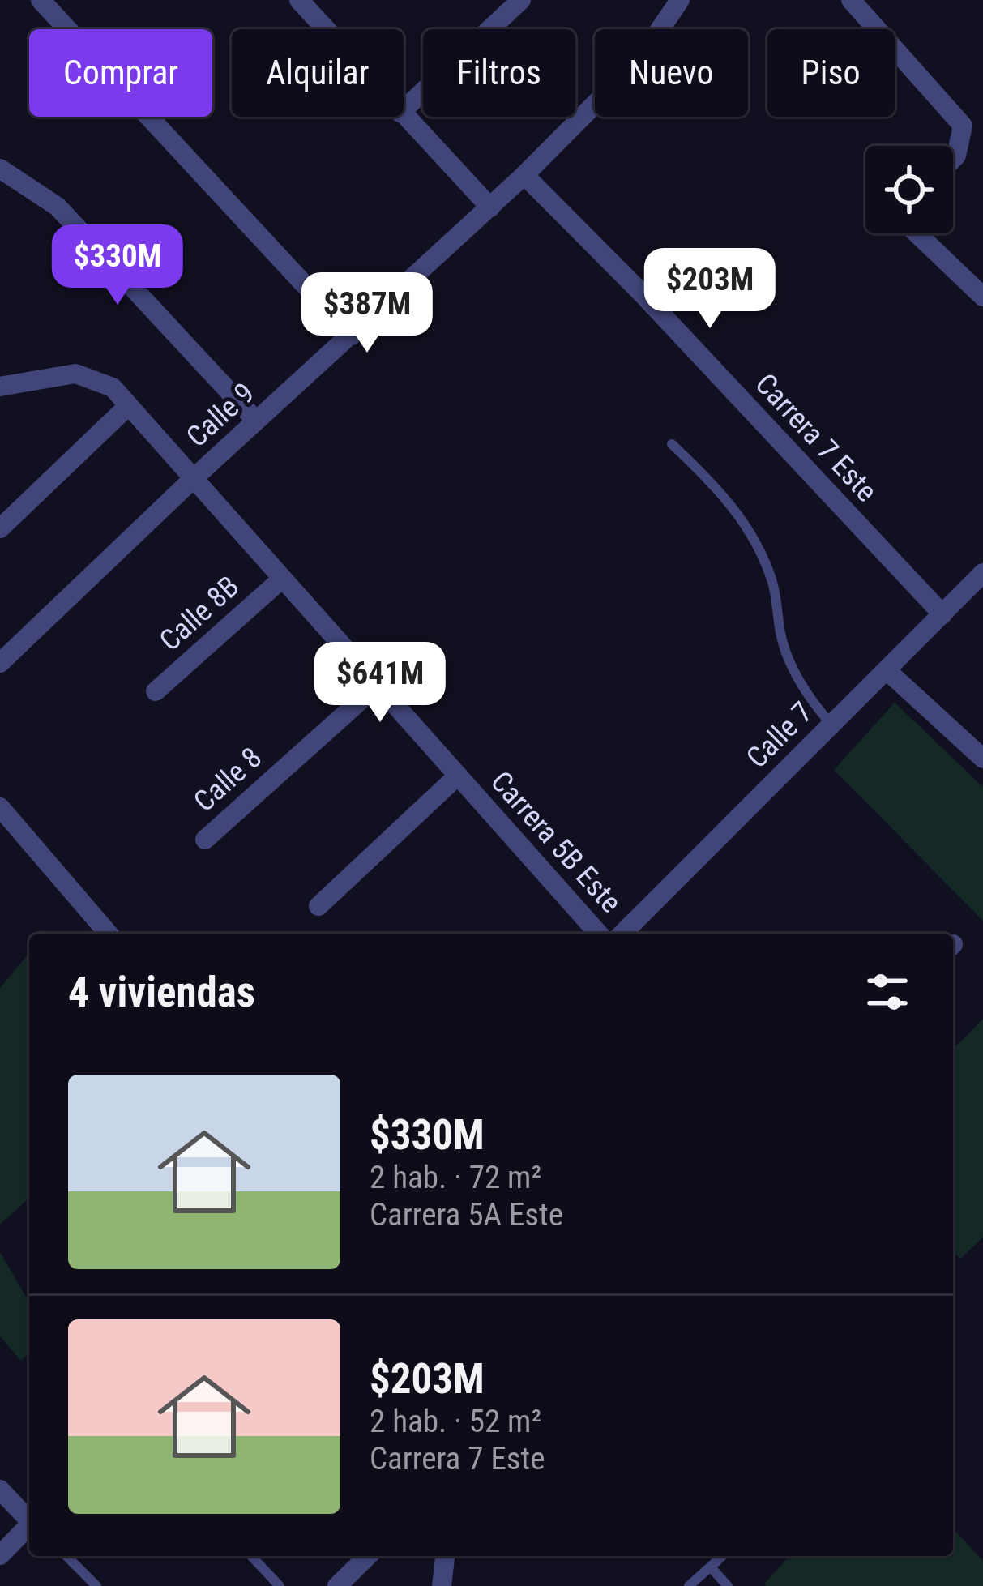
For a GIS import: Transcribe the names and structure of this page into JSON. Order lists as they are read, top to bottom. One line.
{"streets":{"street":["Calle 9","Carrera 7 Este","Calle 8B","Calle 7","Calle 8","Carrera 5B Este"]},"crossings":[["Calle 9","Carrera 7 Este"],["Calle 9","Carrera 5B Este"],["Carrera 7 Este","Calle 7"],["Calle 8B","Carrera 5B Este"],["Calle 8","Carrera 5B Este"]],"page":{"chip":["Comprar","Alquilar","Filtros","Nuevo","Piso"],"price":["$330M","$203M","$387M","$641M"],"heading":"4 viviendas","list":[{"name":"$330M","note":"2 hab. · 72 m² · Carrera 5A Este"},{"name":"$203M","note":"2 hab. · 52 m² · Carrera 7 Este"}]}}
